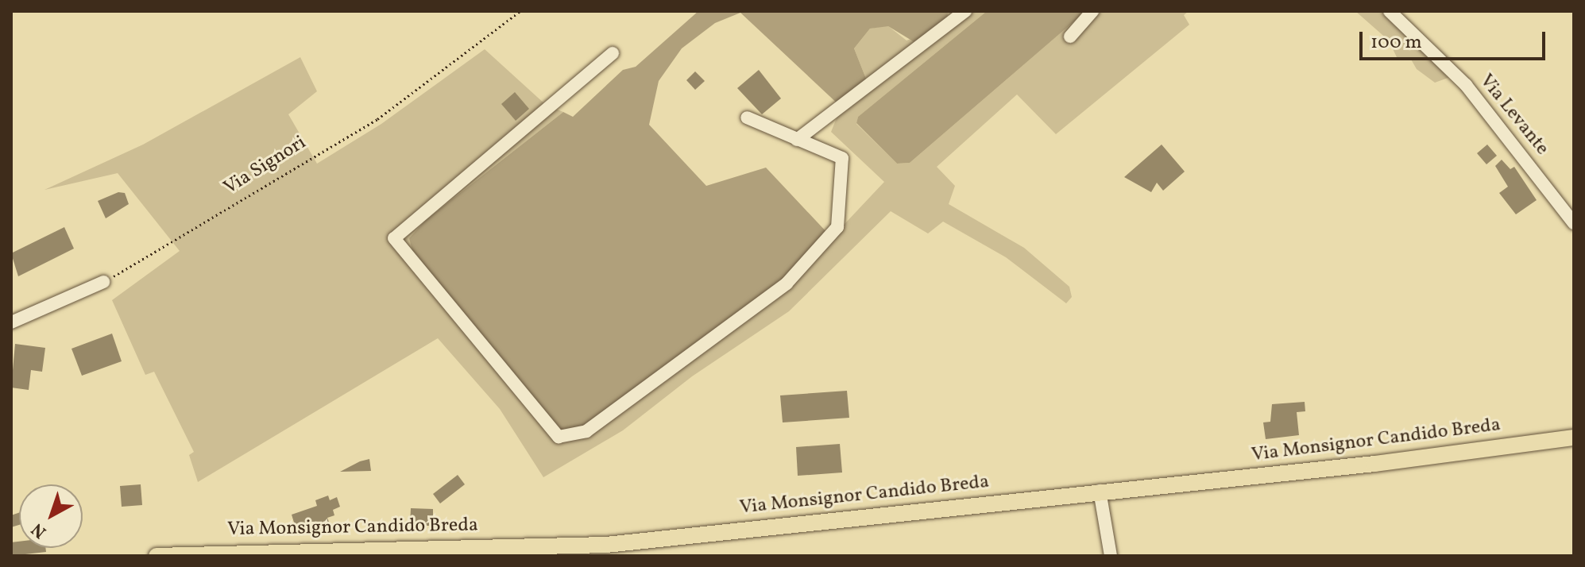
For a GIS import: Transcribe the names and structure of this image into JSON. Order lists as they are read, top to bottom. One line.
{"streets":{"main road":["Via Monsignor Candido Breda"],"street":["Via Levante"],"path":["Via Signori"]},"scale_bar":"100 m","north":"bottom left"}
